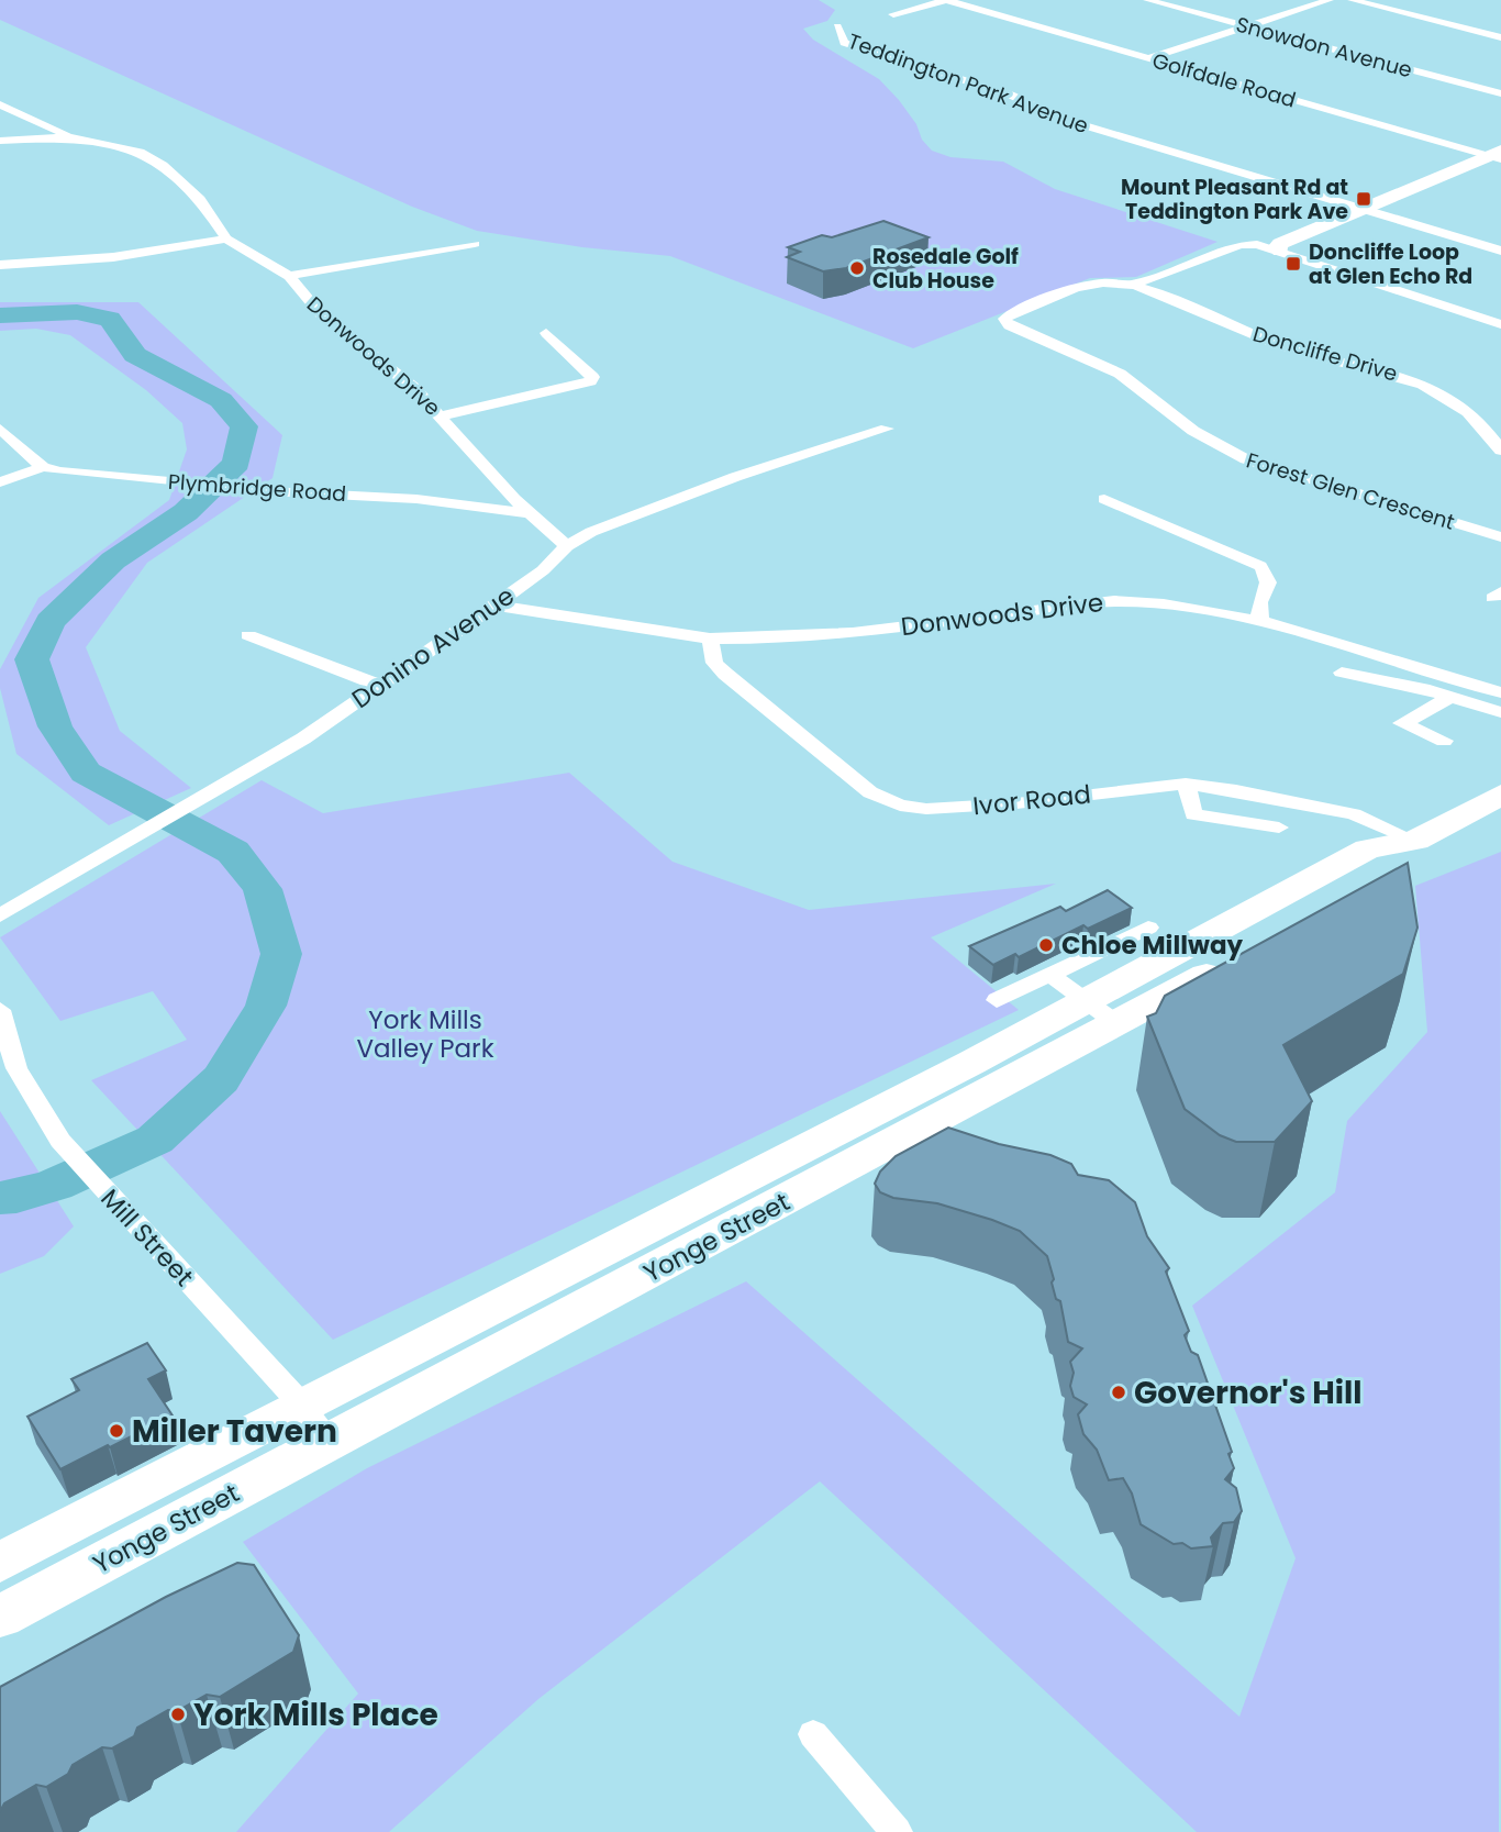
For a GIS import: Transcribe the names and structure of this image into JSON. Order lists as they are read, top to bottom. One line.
{"streets":{"main road":["Yonge Street"],"street":["Snowdon Avenue","Golfdale Road","Teddington Park Avenue","Doncliffe Drive","Donwoods Drive","Plymbridge Road","Forest Glen Crescent","Donino Avenue","Ivor Road","Mill Street"]},"crossings":[["Doncliffe Drive","Forest Glen Crescent"],["Donwoods Drive","Plymbridge Road"],["Donwoods Drive","Donino Avenue"],["Donwoods Drive","Ivor Road"],["Ivor Road","Yonge Street"],["Mill Street","Yonge Street"]],"parks":["York Mills Valley Park"],"places":{"transit":["Mount Pleasant Rd at Teddington Park Ave","Doncliffe Loop at Glen Echo Rd"],"other":["Rosedale Golf Club House","Chloe Millway","Governor's Hill","Miller Tavern","York Mills Place"]}}
